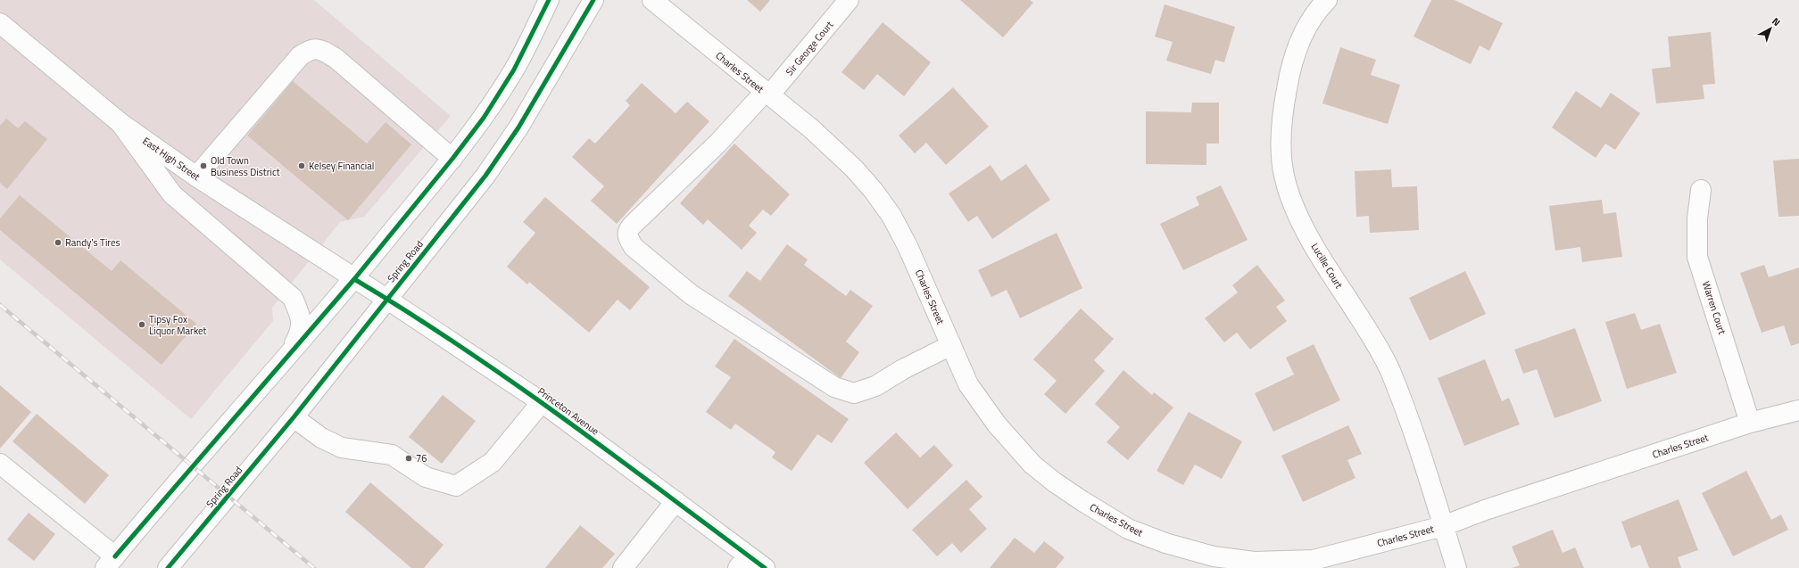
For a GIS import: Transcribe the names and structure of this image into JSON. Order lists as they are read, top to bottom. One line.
{"streets":{"street":["Sir George Court","Charles Street","East High Street","Spring Road","Lucille Court","Warren Court","Princeton Avenue"]},"crossings":[["Sir George Court","Charles Street"],["Charles Street","Lucille Court"],["Charles Street","Warren Court"],["East High Street","Princeton Avenue"],["Spring Road","Princeton Avenue"]],"places":["Old Town Business District","Kelsey Financial","Randy's Tires","Tipsy Fox Liquor Market","76"],"north":"top right"}
